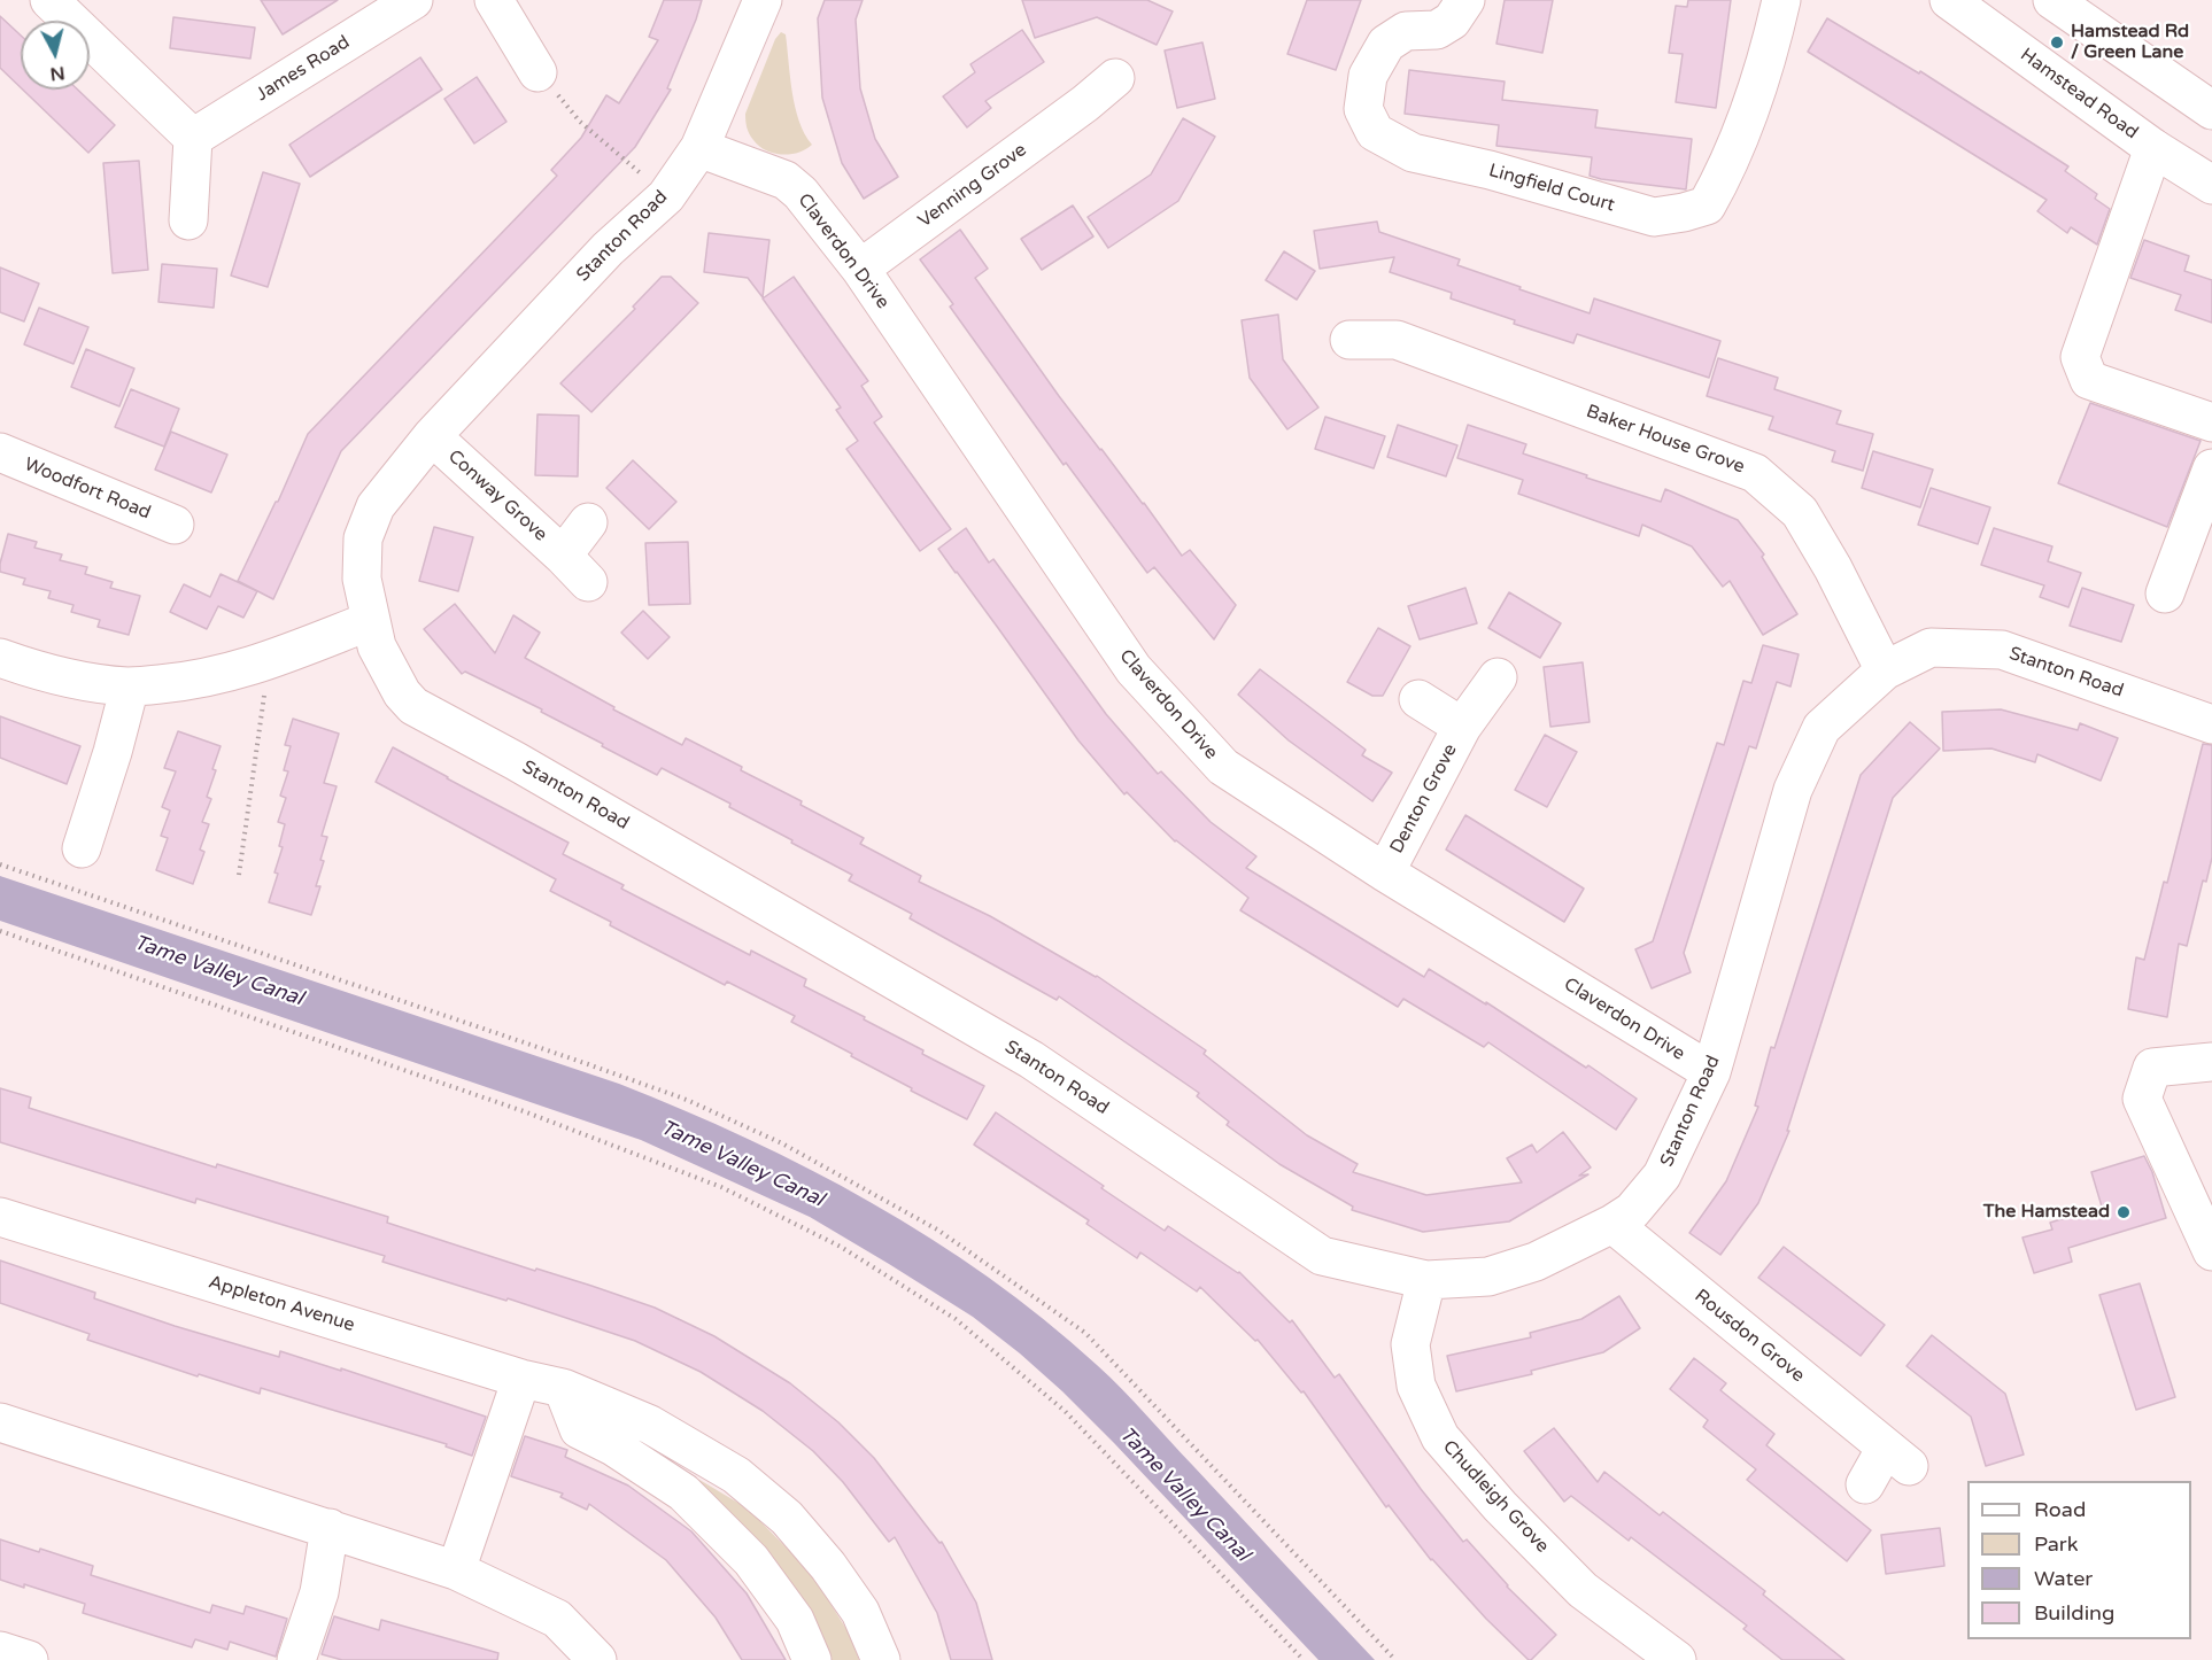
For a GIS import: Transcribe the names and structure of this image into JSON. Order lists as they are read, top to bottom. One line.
{"streets":{"street":["James Road","Hamstead Road","Venning Grove","Lingfield Court","Stanton Road","Claverdon Drive","Baker House Grove","Woodfort Road","Conway Grove","Denton Grove","Appleton Avenue","Rousdon Grove","Chudleigh Grove"]},"crossings":[["Venning Grove","Claverdon Drive"],["Stanton Road","Claverdon Drive"],["Stanton Road","Baker House Grove"],["Stanton Road","Conway Grove"],["Stanton Road","Rousdon Grove"],["Stanton Road","Chudleigh Grove"],["Claverdon Drive","Denton Grove"]],"water":["Tame Valley Canal"],"places":["Hamstead Rd / Green Lane","The Hamstead"],"legend":["Road","Park","Water","Building"],"north":"bottom"}
